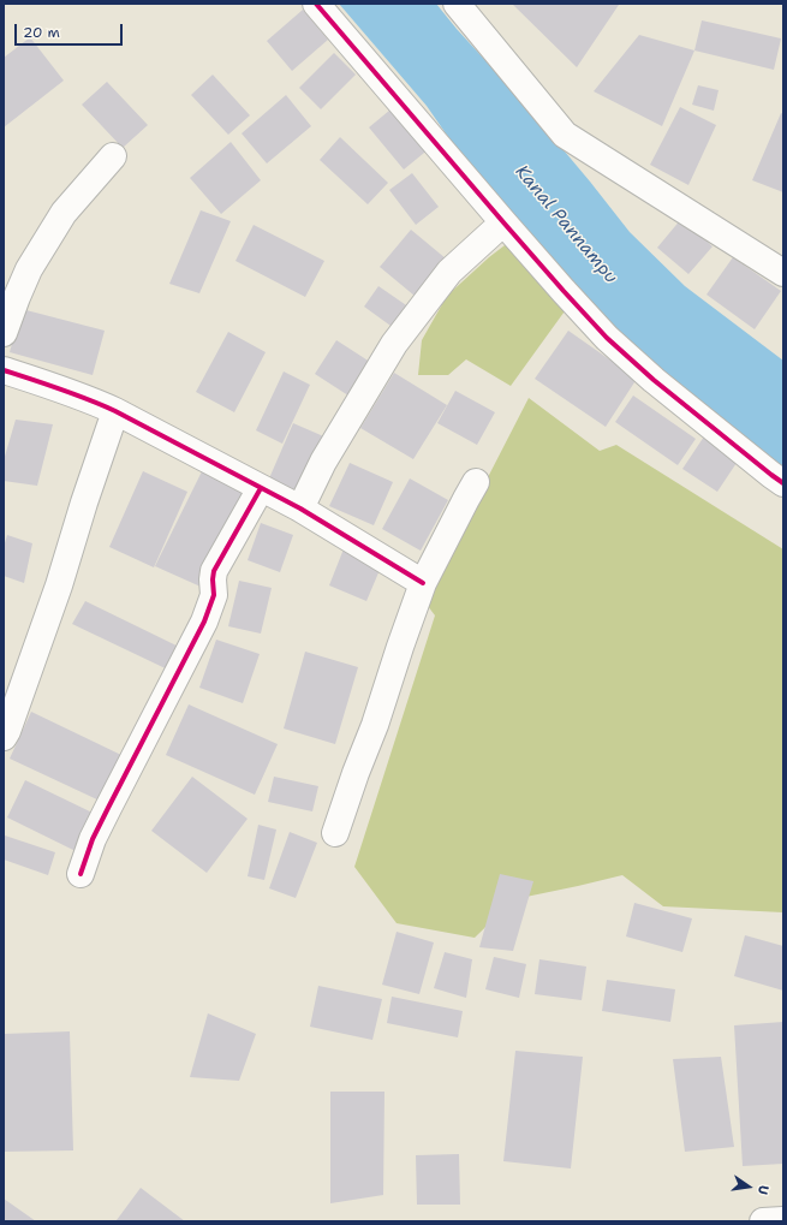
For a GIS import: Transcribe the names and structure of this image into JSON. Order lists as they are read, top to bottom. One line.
{"water":["Kanal Pannampu"],"scale_bar":"20 m","north":"right"}
